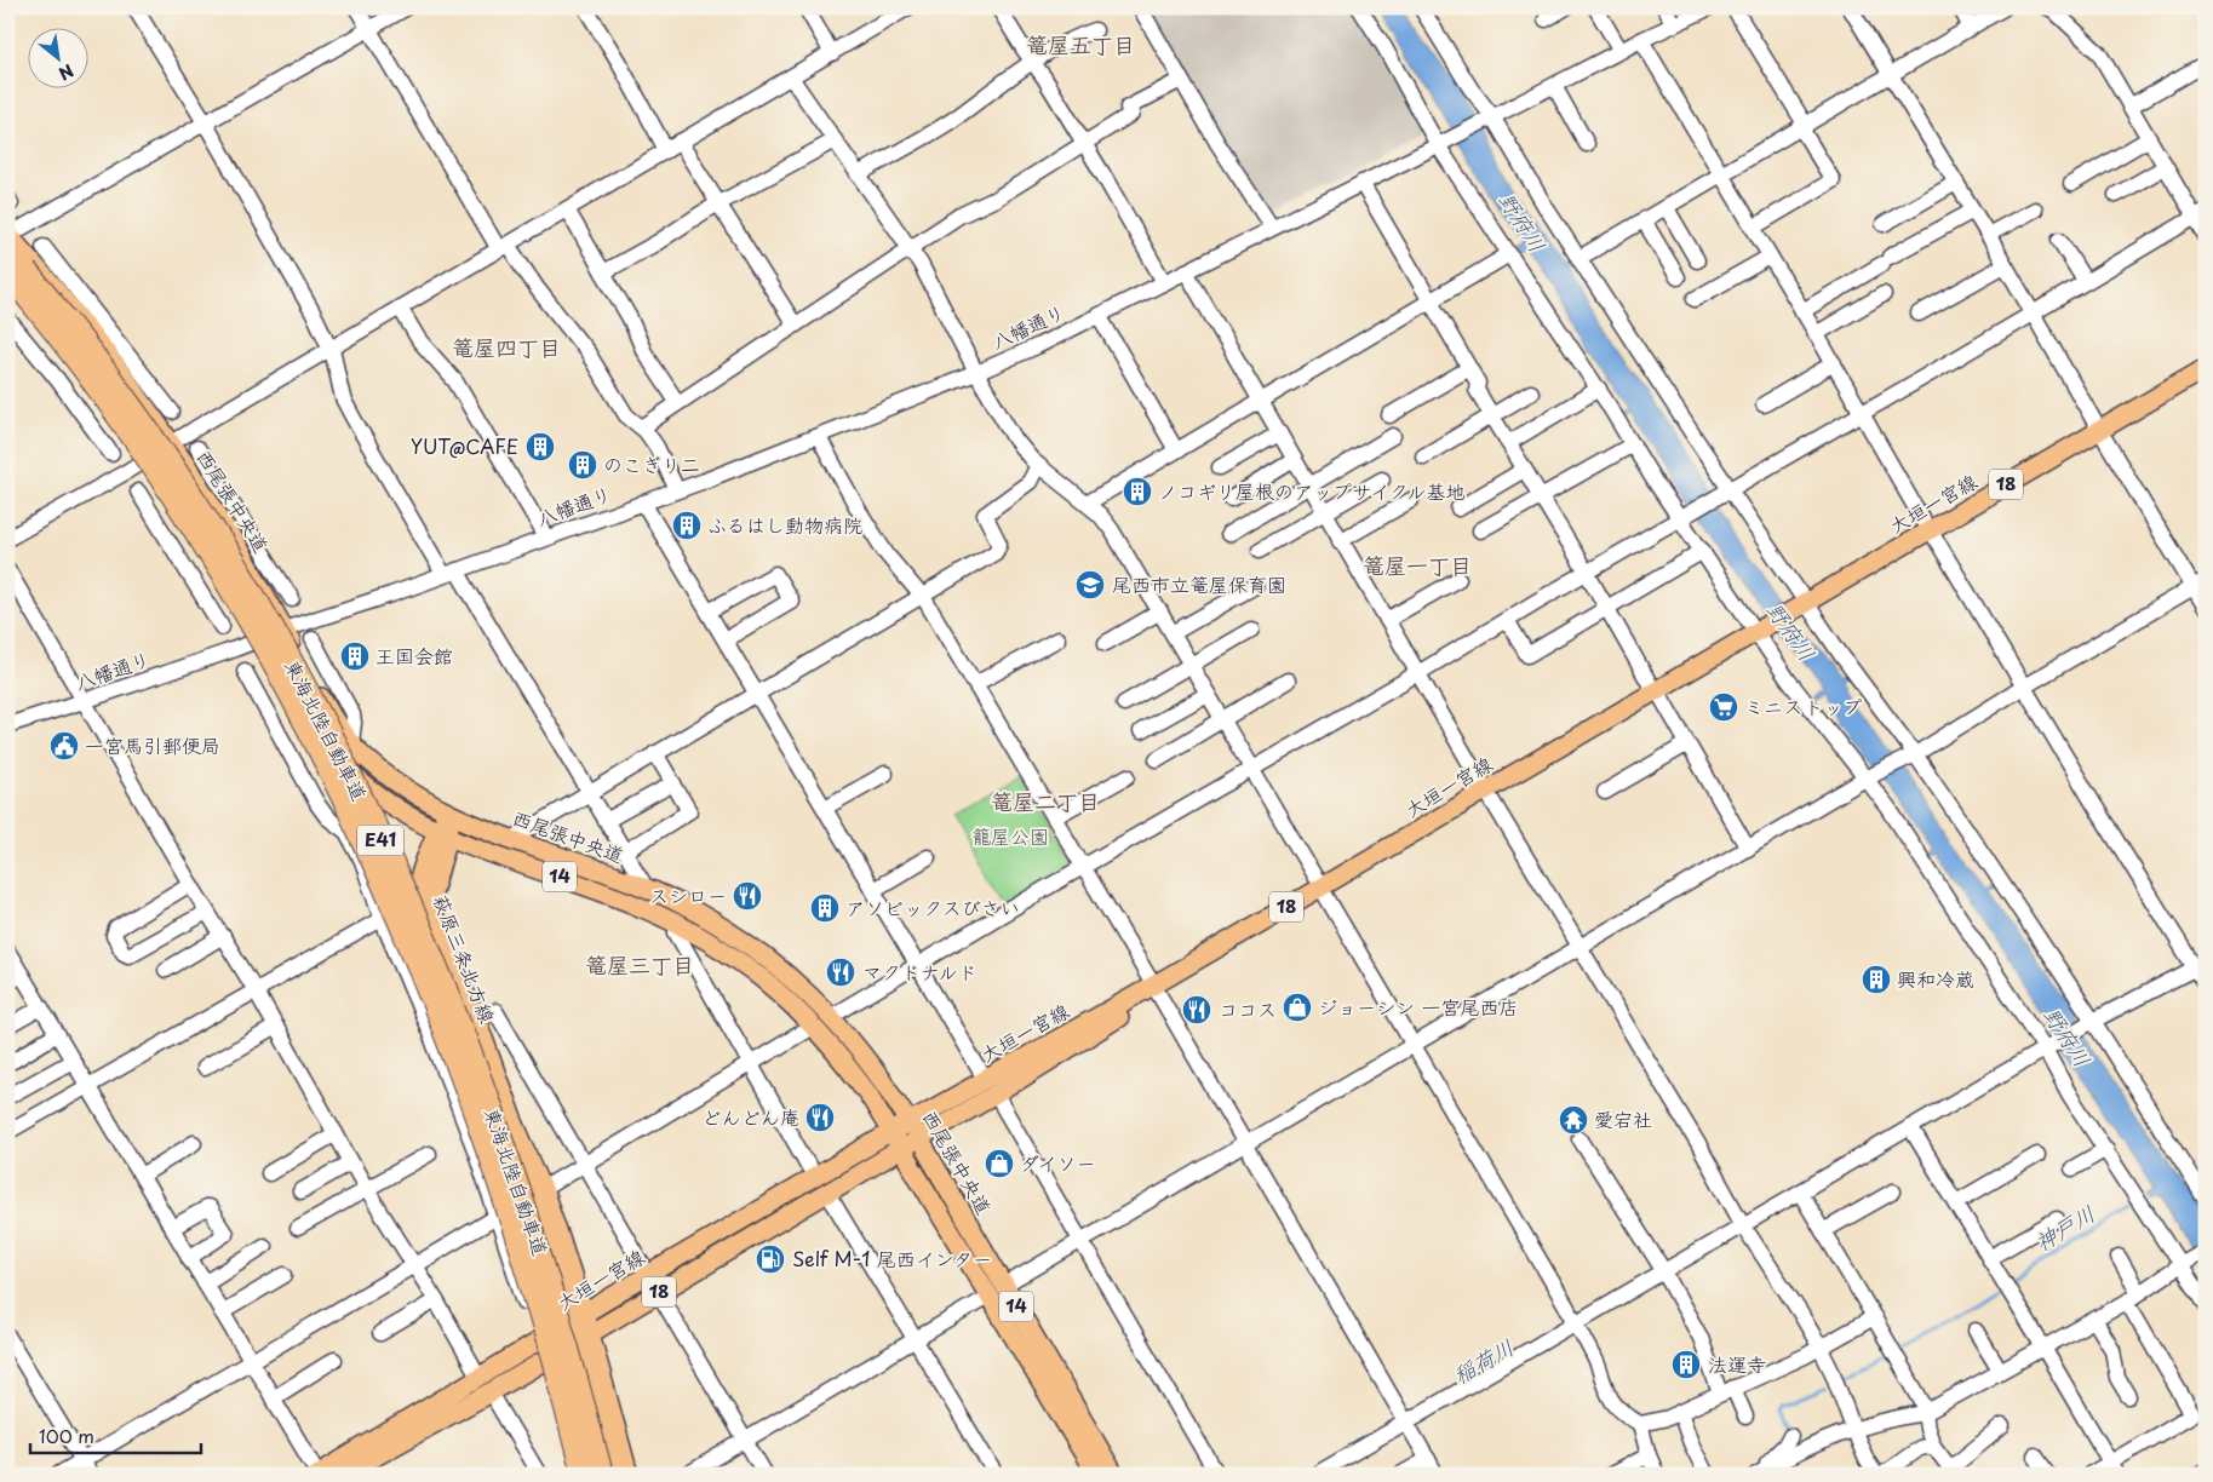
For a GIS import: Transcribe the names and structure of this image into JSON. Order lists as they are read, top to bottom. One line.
{"streets":{"highway":["東海北陸自動車道","E41"],"main road":["18","西尾張中央道","大垣一宮線","14","萩原三条北方線"],"street":["八幡通り"]},"crossings":[["八幡通り","西尾張中央道"],["18","大垣一宮線"],["西尾張中央道","大垣一宮線"],["西尾張中央道","東海北陸自動車道"],["西尾張中央道","萩原三条北方線"],["大垣一宮線","萩原三条北方線"]],"districts":["篭屋五丁目","篭屋四丁目","篭屋一丁目","篭屋二丁目","篭屋三丁目"],"water":["野府川","神戸川","稲荷川"],"parks":["籠屋公園"],"places":{"building":["YUT@CAFE","のこぎり二","ノコギリ屋根のアップサイクル基地","ふるはし動物病院","王国会館","アソビックスびさい","興和冷蔵","法運寺"],"school or university":["尾西市立篭屋保育園"],"supermarket":["ミニストップ"],"public building":["一宮馬引郵便局"],"restaurant":["スシロー","マクドナルド","ココス","どんどん庵"],"shop":["ジョーシン 一宮尾西店","ダイソー"],"temple":["愛宕社"],"fuel station":["Self M-1 尾西インター"]},"scale_bar":"100 m","north":"bottom right"}
